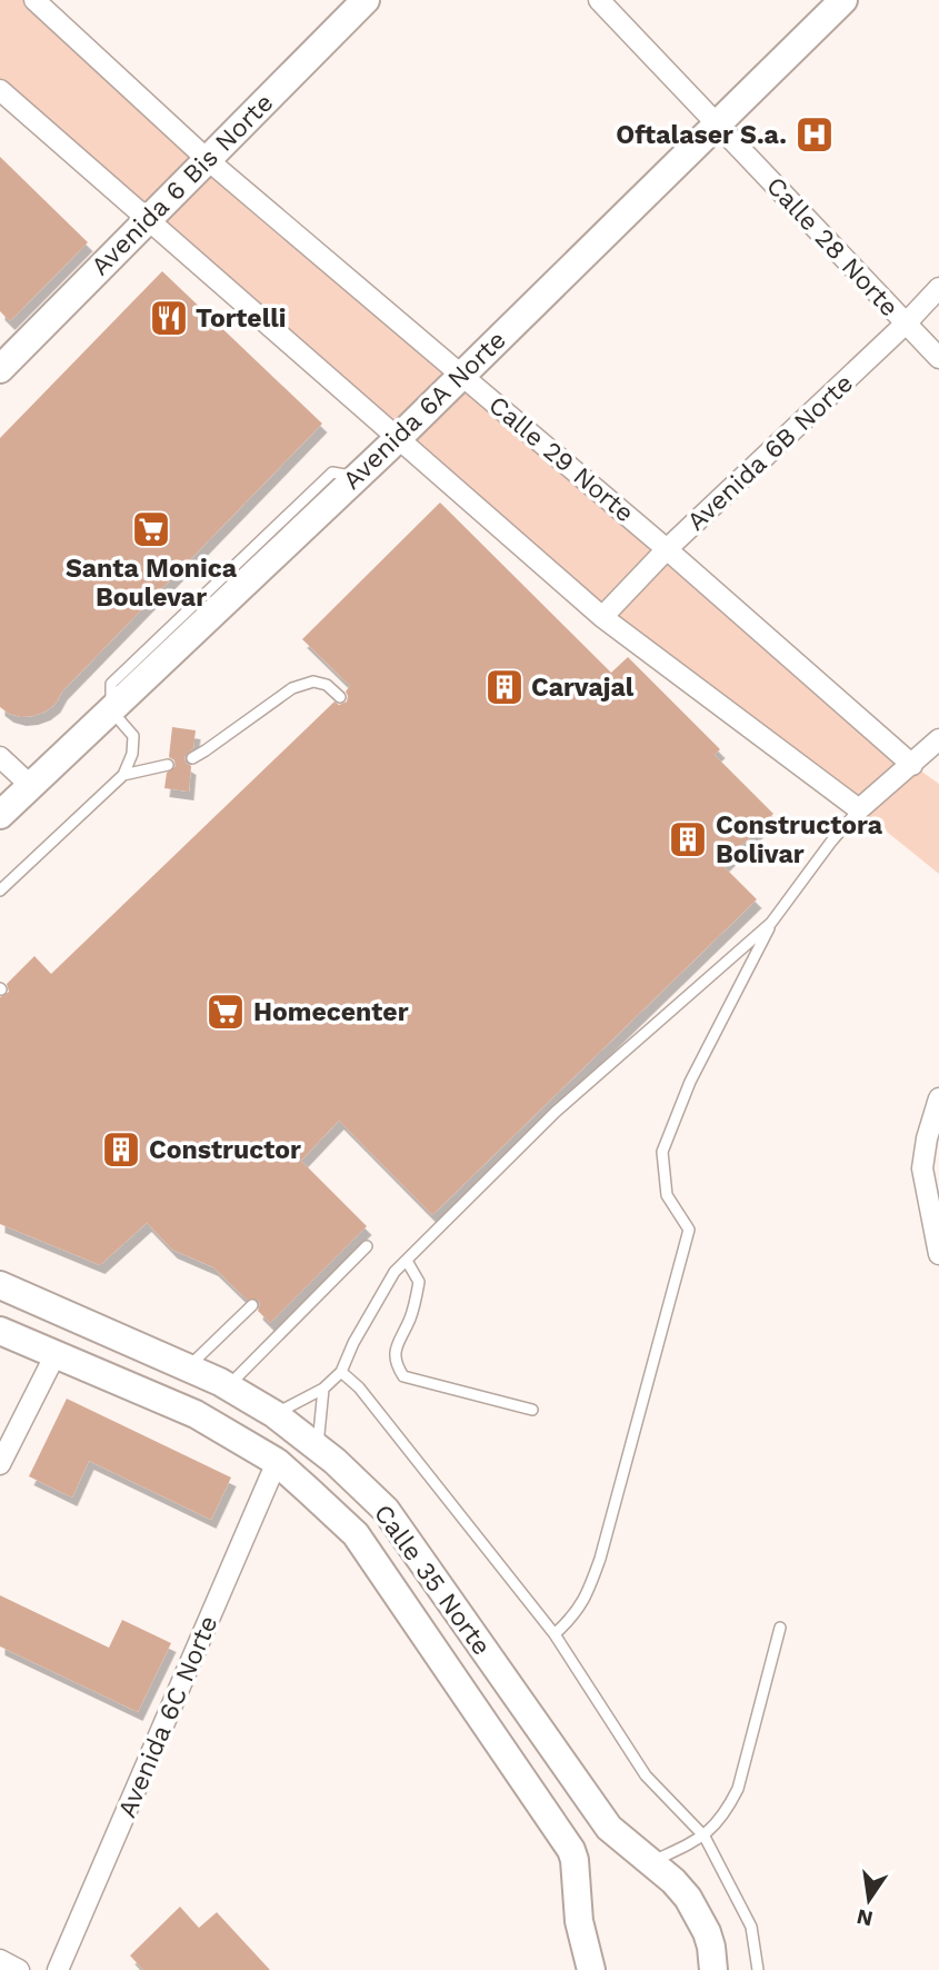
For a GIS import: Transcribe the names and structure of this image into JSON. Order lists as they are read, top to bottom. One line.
{"streets":{"street":["Avenida 6 Bis Norte","Calle 28 Norte","Avenida 6A Norte","Avenida 6B Norte","Calle 29 Norte","Calle 35 Norte","Avenida 6C Norte"]},"crossings":[["Avenida 6 Bis Norte","Calle 29 Norte"],["Calle 28 Norte","Avenida 6A Norte"],["Calle 28 Norte","Avenida 6B Norte"],["Avenida 6A Norte","Calle 29 Norte"],["Avenida 6B Norte","Calle 29 Norte"],["Calle 35 Norte","Avenida 6C Norte"]],"places":{"hospital":["Oftalaser S.a."],"restaurant":["Tortelli"],"supermarket":["Santa Monica Boulevar","Homecenter"],"building":["Carvajal","Constructora Bolivar","Constructor"]},"north":"bottom"}
